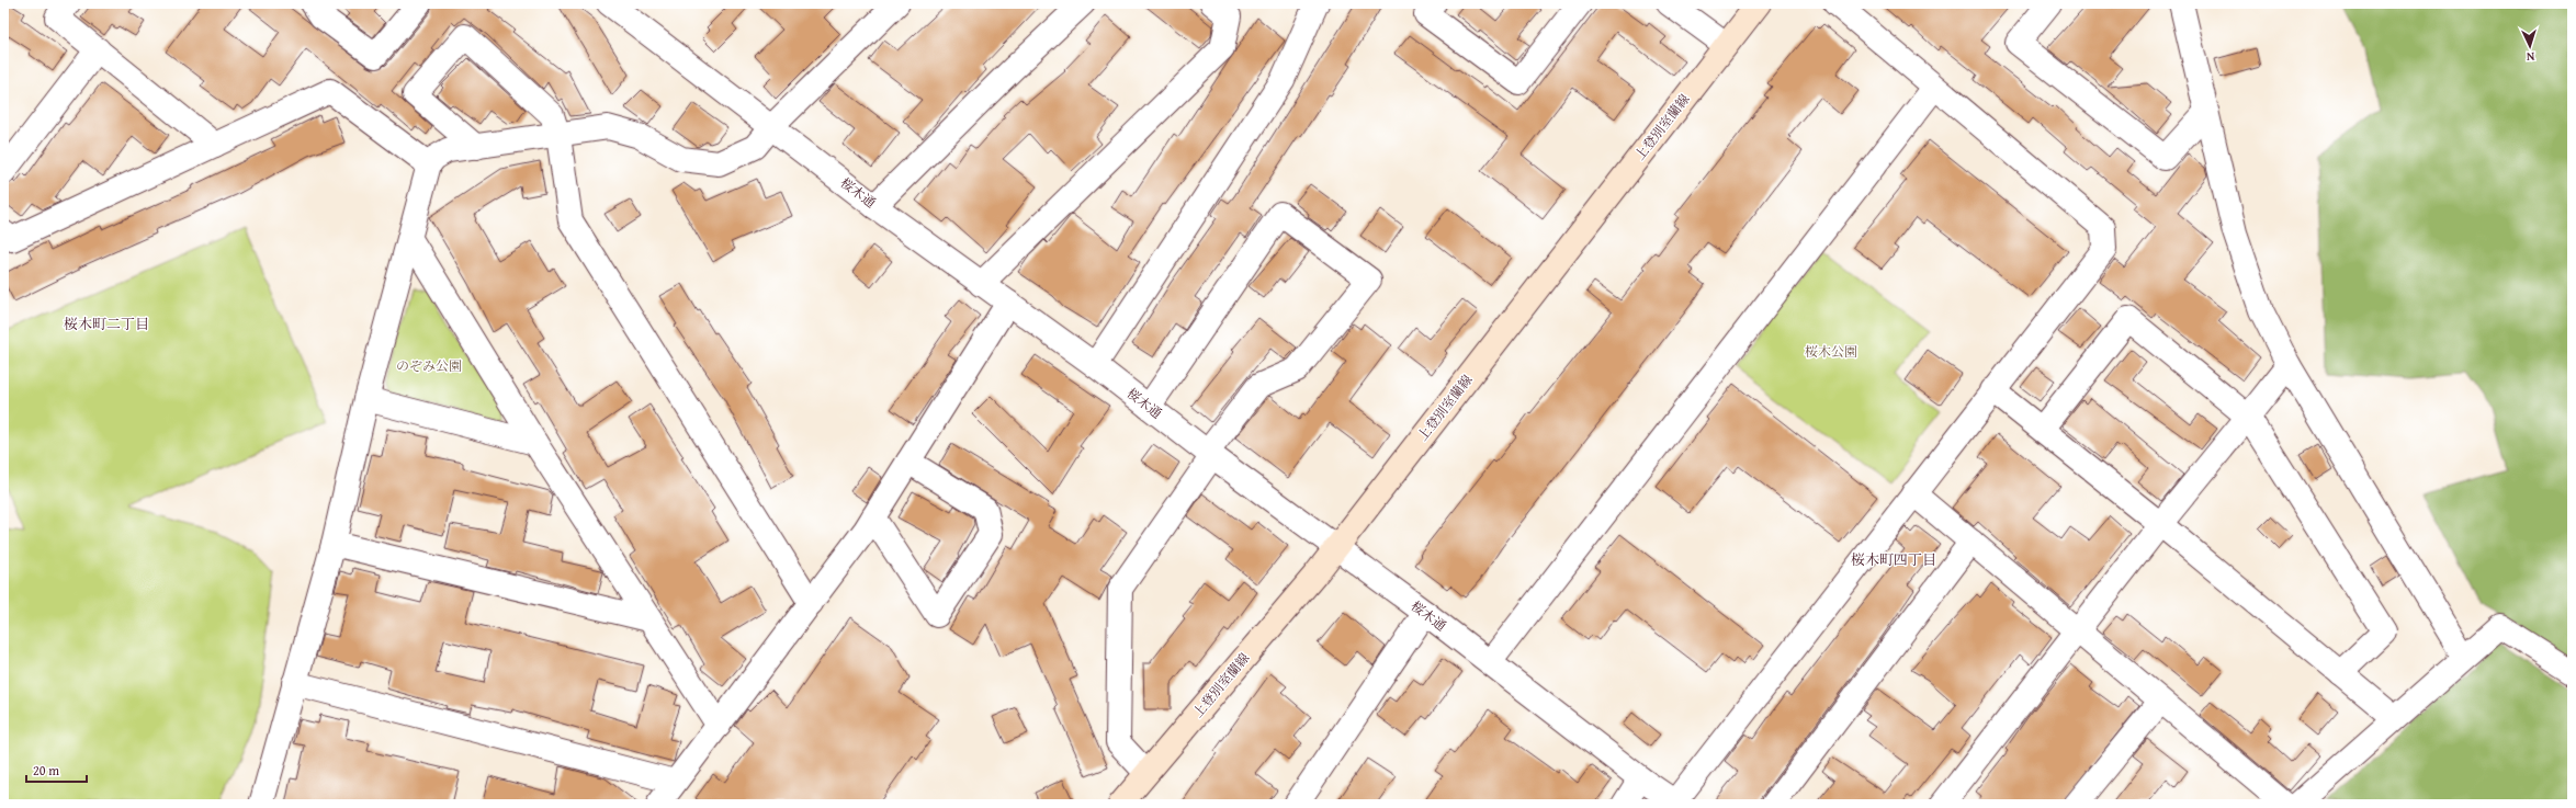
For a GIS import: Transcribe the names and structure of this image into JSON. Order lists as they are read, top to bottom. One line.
{"streets":{"main road":["上登別室蘭線"],"street":["桜木通"]},"crossings":[["上登別室蘭線","桜木通"]],"districts":["桜木町二丁目","桜木町四丁目"],"parks":["桜木公園","のぞみ公園"],"scale_bar":"20 m","north":"bottom"}
